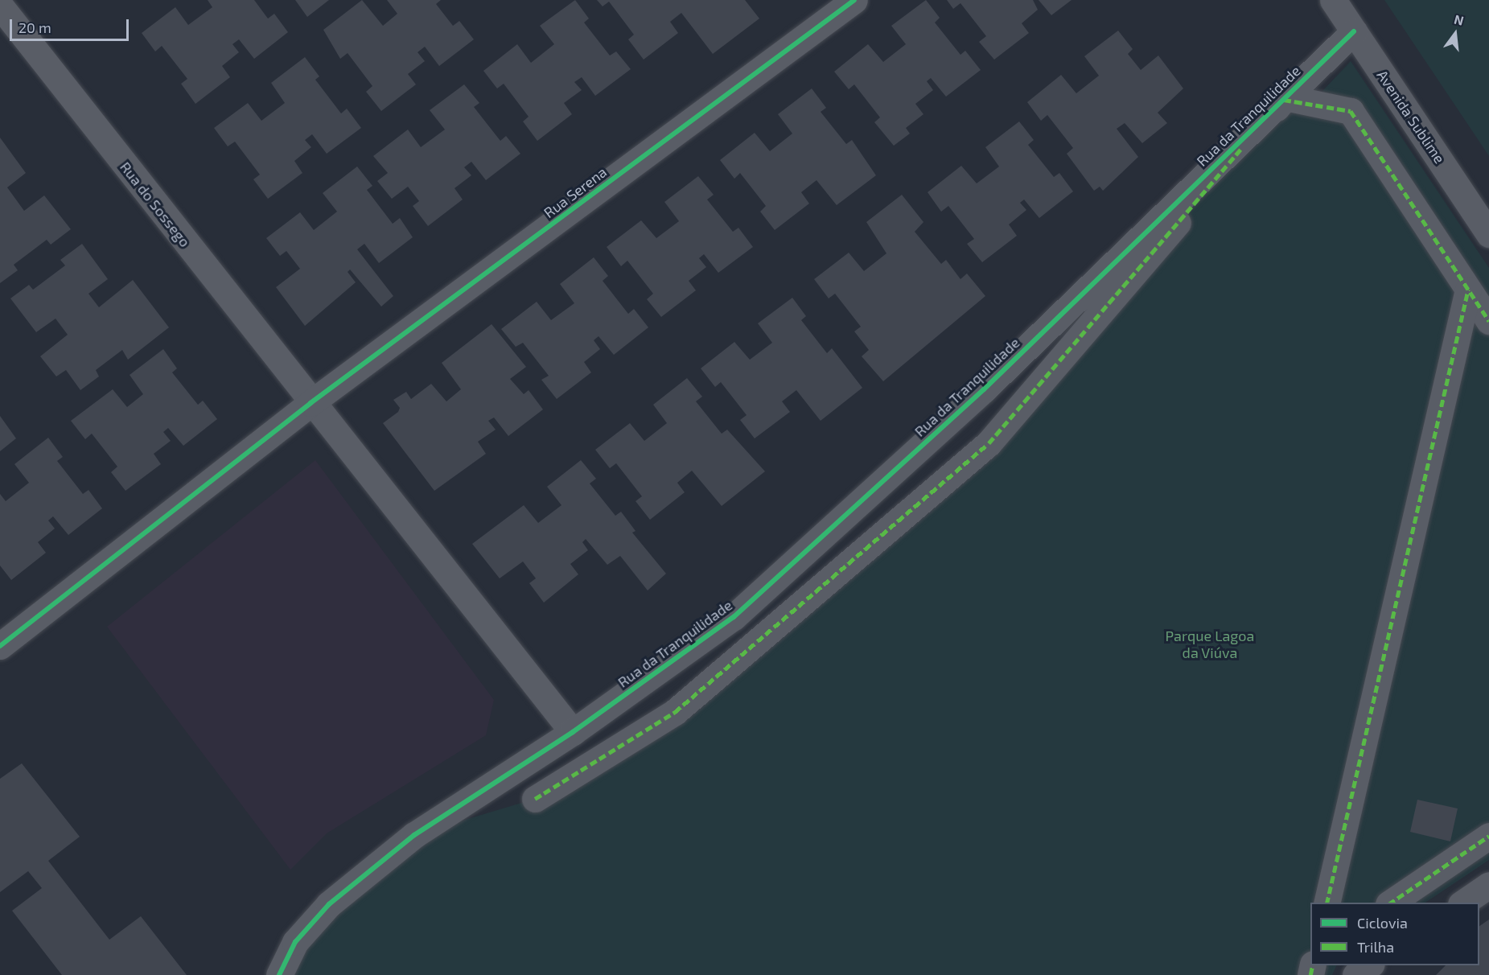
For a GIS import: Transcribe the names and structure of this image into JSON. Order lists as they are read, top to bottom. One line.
{"streets":{"street":["Rua da Tranquilidade","Avenida Sublime","Rua Serena","Rua do Sossego"]},"crossings":[["Rua da Tranquilidade","Avenida Sublime"],["Rua da Tranquilidade","Rua do Sossego"],["Rua Serena","Rua do Sossego"]],"parks":["Parque Lagoa da Viúva"],"legend":["Ciclovia","Trilha"],"scale_bar":"20 m","north":"top"}
